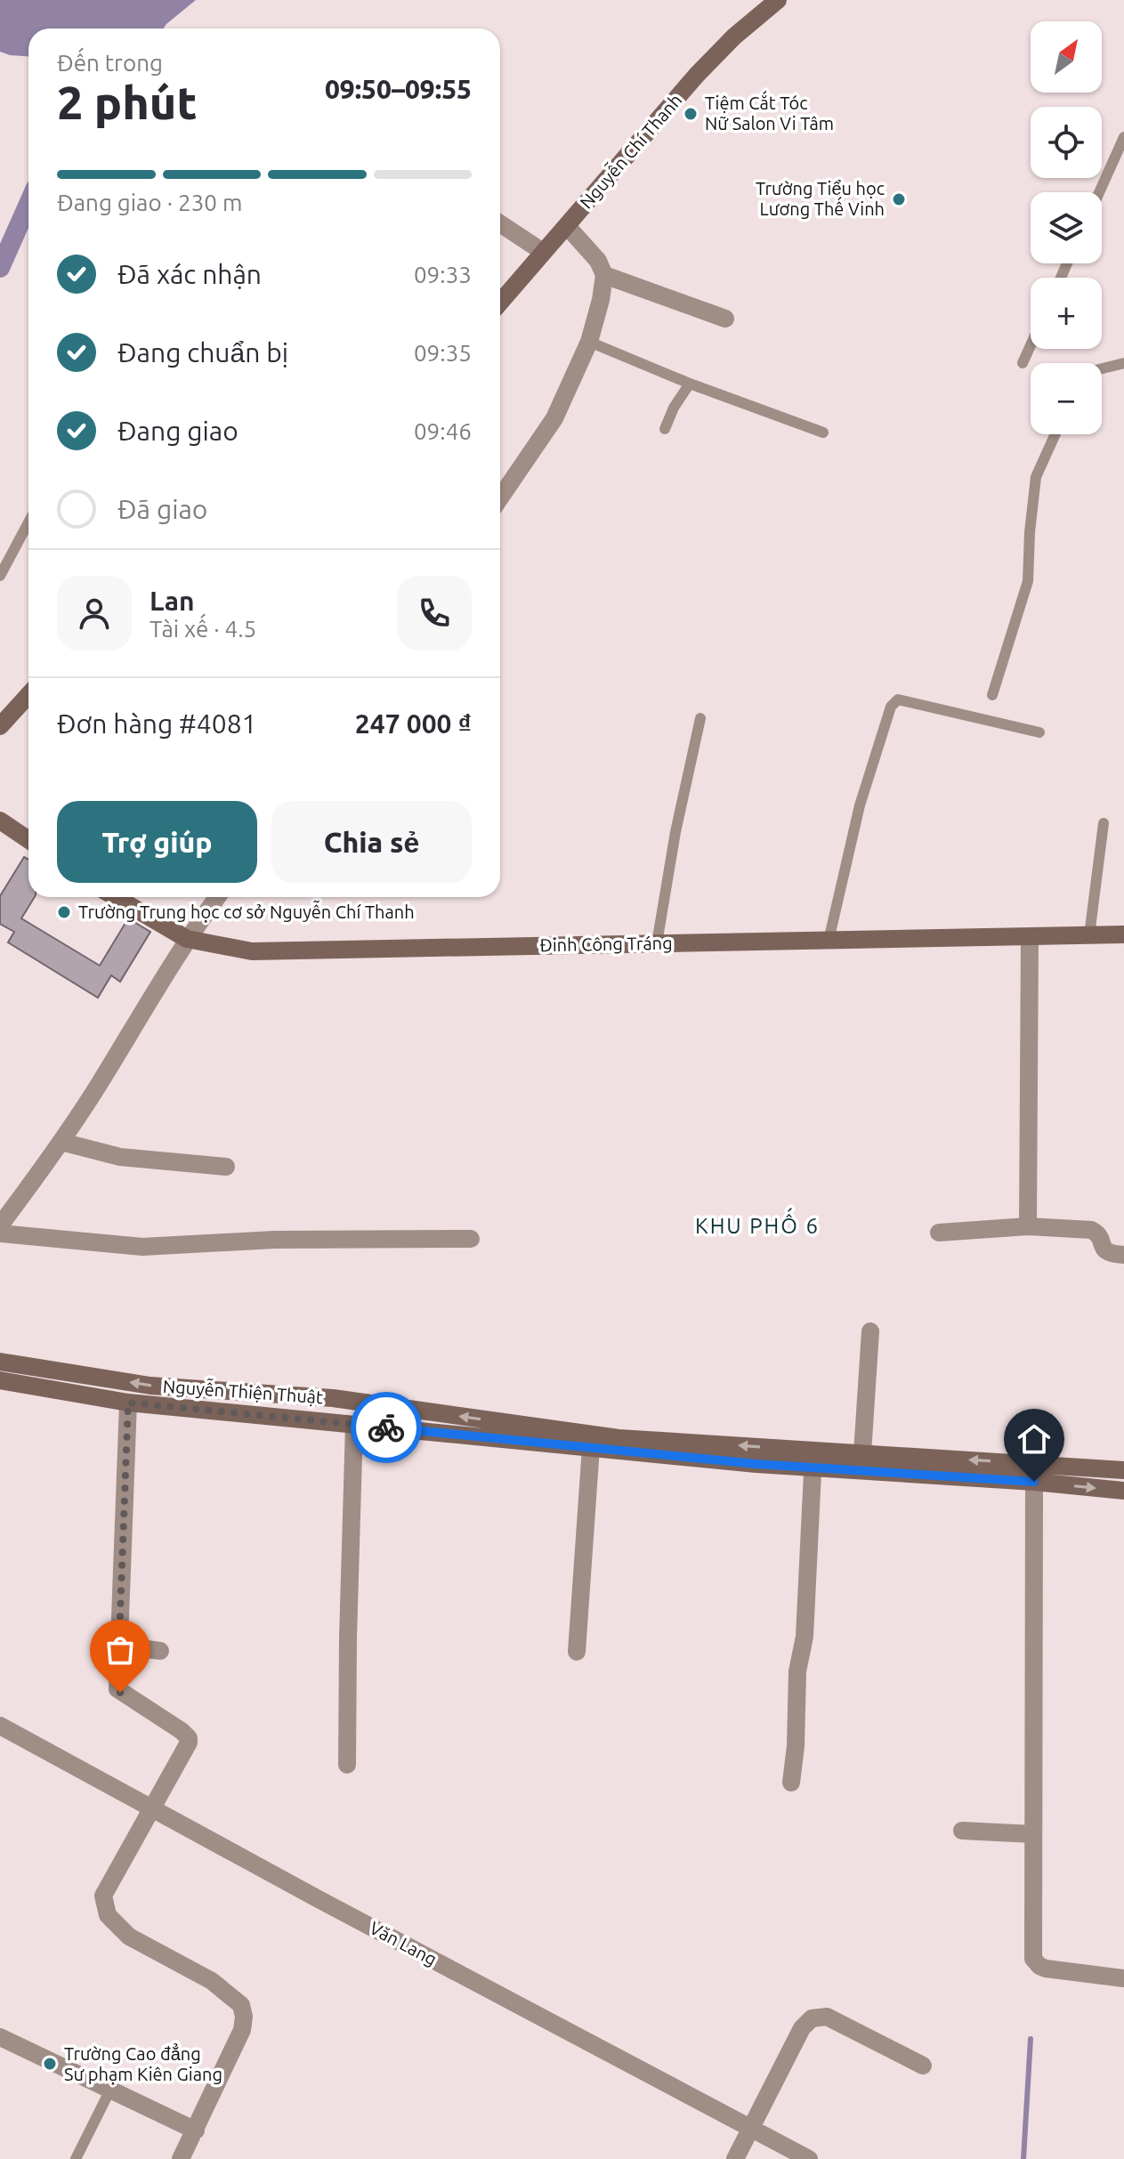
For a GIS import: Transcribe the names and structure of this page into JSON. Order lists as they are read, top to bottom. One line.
{"streets":{"street":["Nguyễn Chí Thanh","Đinh Công Tráng","Nguyễn Thiện Thuật","Văn Lang"]},"districts":["KHU PHỐ 6"],"places":["Tiệm Cắt Tóc Nữ Salon Vi Tâm","Trường Tiểu học Lương Thế Vinh","Trường Trung học cơ sở Nguyễn Chí Thanh","Trường Cao đẳng Sư phạm Kiên Giang"],"north":"top right","page":{"map_buttons":["+","−"],"heading":["2 phút","Đến trong","09:50–09:55"],"panel":["Lan","Tài xế · 4.5","Đơn hàng #4081","247 000 ₫"],"bar":"Đang giao · 230 m","list":[["Đã xác nhận","09:33"],["Đang chuẩn bị","09:35"],["Đang giao","09:46"],"Đã giao"],"buttons":["Trợ giúp","Chia sẻ"]}}
